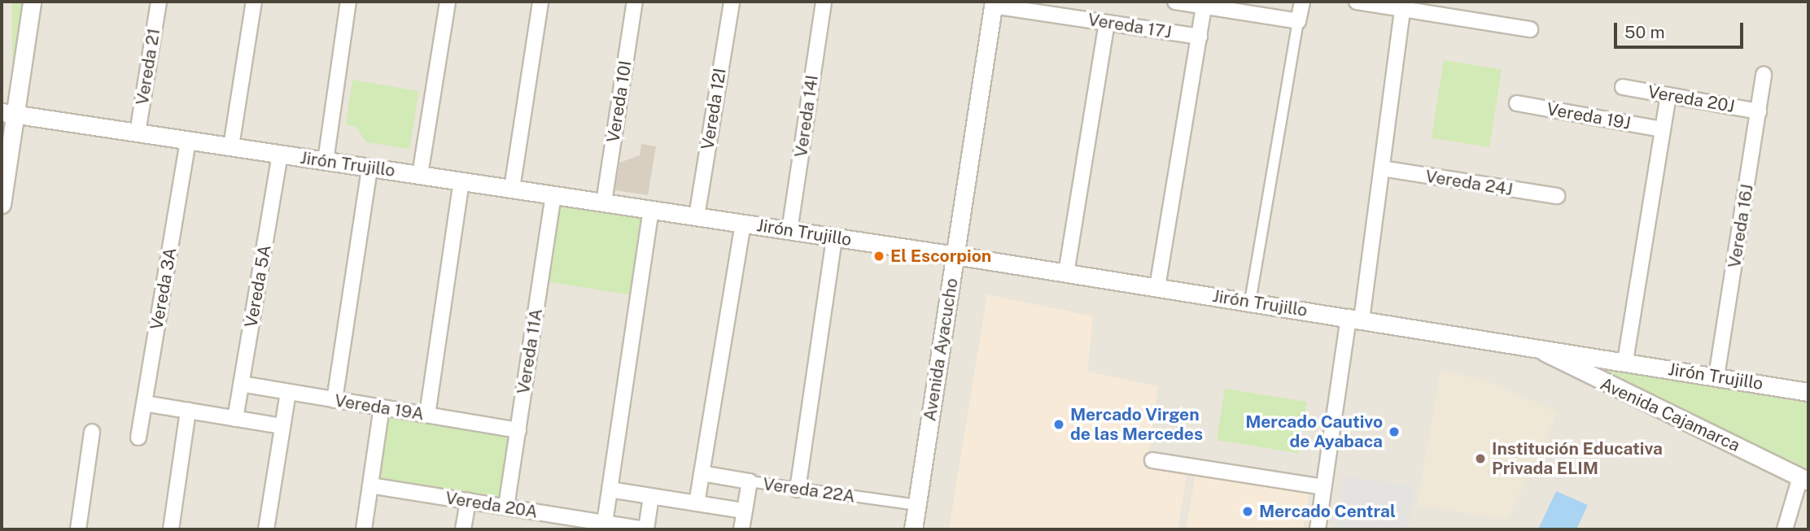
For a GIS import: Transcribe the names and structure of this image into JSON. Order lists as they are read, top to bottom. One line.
{"streets":{"street":["Vereda 17J","Vereda 21","Vereda 20J","Vereda 10I","Vereda 12I","Vereda 14I","Vereda 19J","Jirón Trujillo","Vereda 24J","Vereda 16J","Vereda 5A","Vereda 3A","Avenida Ayacucho","Vereda 11A","Vereda 19A","Avenida Cajamarca","Vereda 22A","Vereda 20A"]},"crossings":[["Vereda 17J","Avenida Ayacucho"],["Vereda 21","Jirón Trujillo"],["Vereda 20J","Vereda 16J"],["Vereda 10I","Jirón Trujillo"],["Vereda 12I","Jirón Trujillo"],["Vereda 14I","Jirón Trujillo"],["Jirón Trujillo","Vereda 16J"],["Jirón Trujillo","Vereda 5A"],["Jirón Trujillo","Vereda 3A"],["Jirón Trujillo","Avenida Ayacucho"],["Jirón Trujillo","Vereda 11A"],["Jirón Trujillo","Avenida Cajamarca"],["Vereda 5A","Vereda 19A"],["Avenida Ayacucho","Vereda 22A"],["Vereda 11A","Vereda 19A"],["Vereda 11A","Vereda 20A"]],"places":["El Escorpion","Mercado Virgen de las Mercedes","Mercado Cautivo de Ayabaca","Institución Educativa Privada ELIM","Mercado Central"],"scale_bar":"50 m"}
